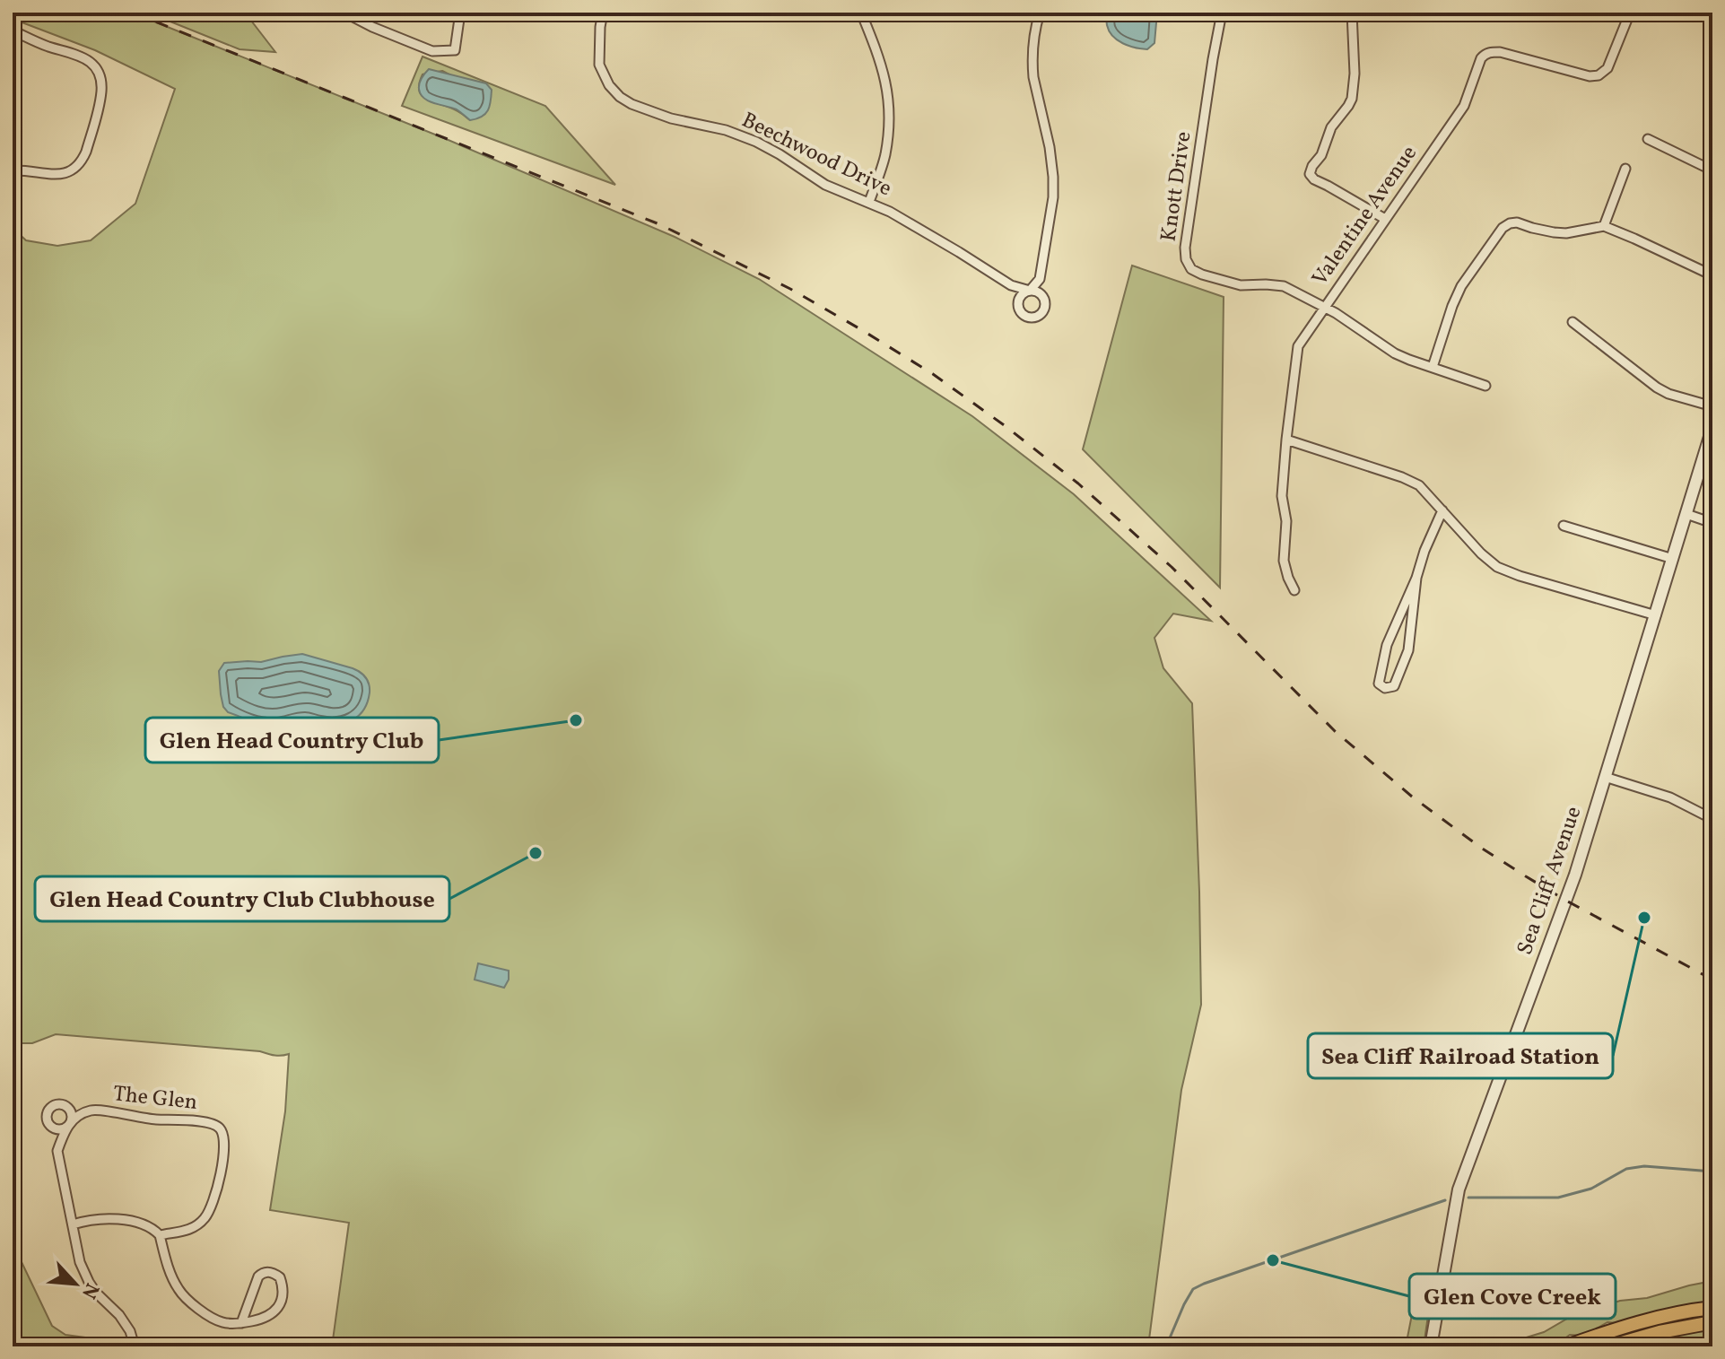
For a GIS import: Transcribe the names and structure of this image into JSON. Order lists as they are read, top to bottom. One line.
{"streets":{"street":["Beechwood Drive","Knott Drive","Valentine Avenue","Sea Cliff Avenue","The Glen"]},"crossings":[["Knott Drive","Valentine Avenue"]],"places":["Glen Head Country Club","Glen Head Country Club Clubhouse","Sea Cliff Railroad Station","Glen Cove Creek"],"north":"bottom right"}
